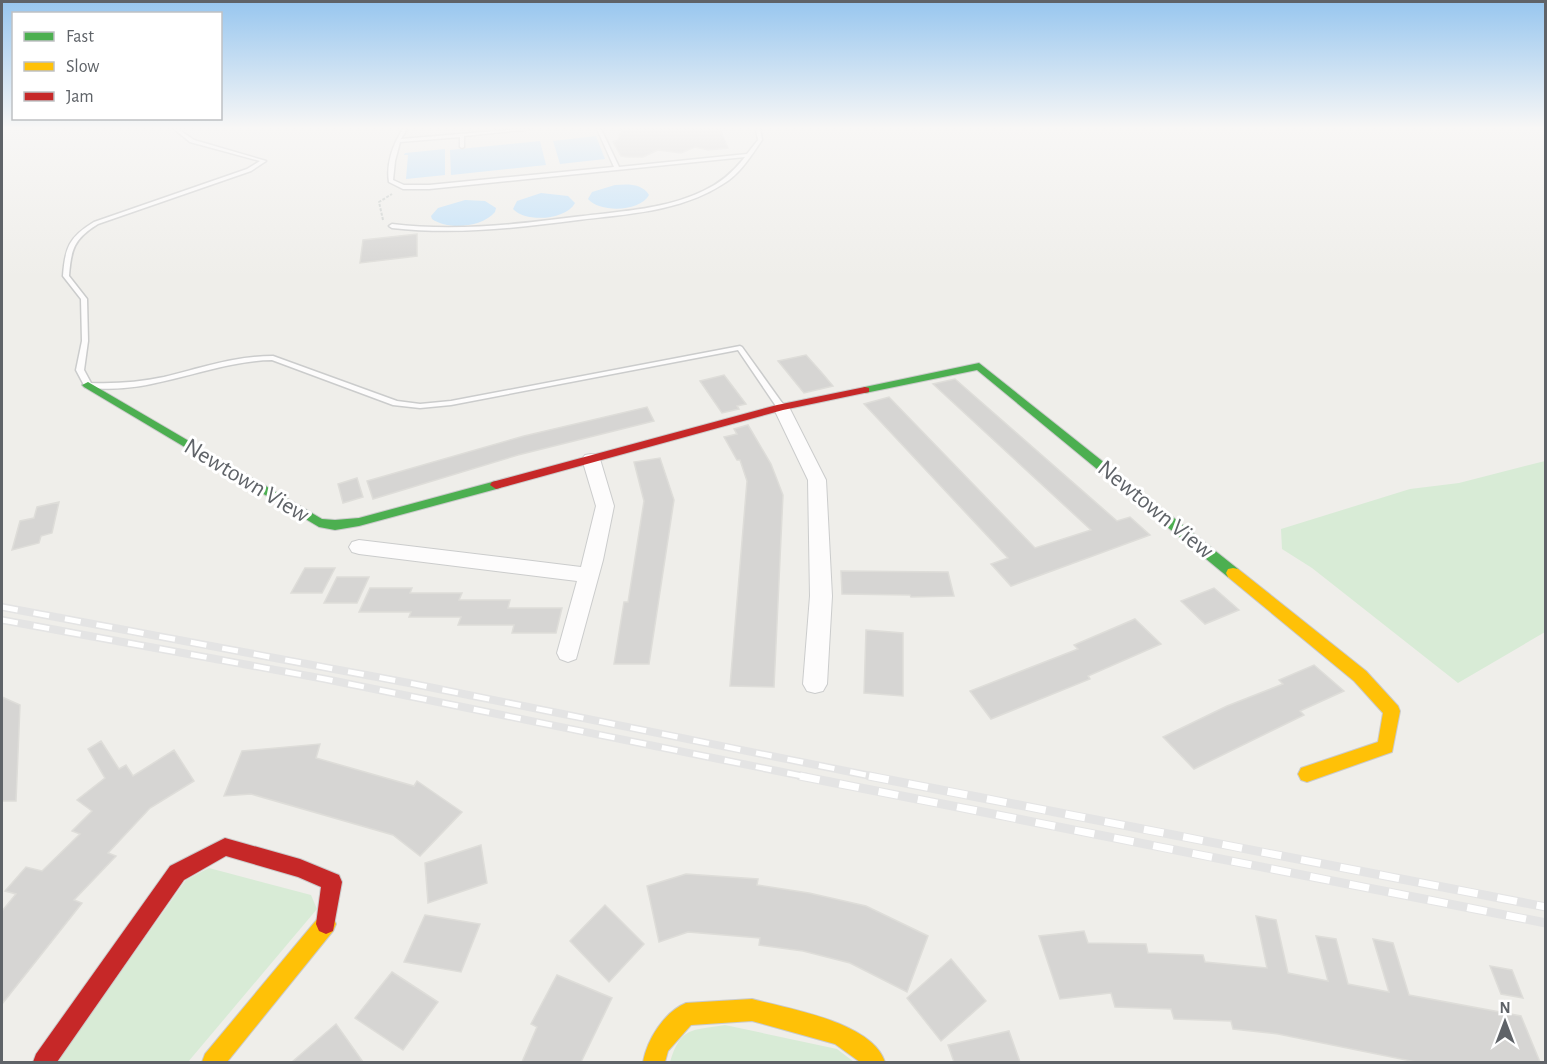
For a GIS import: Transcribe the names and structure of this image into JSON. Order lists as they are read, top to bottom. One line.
{"streets":{"street":["Newtown View"]},"legend":["Fast","Slow","Jam"],"north":"top"}
